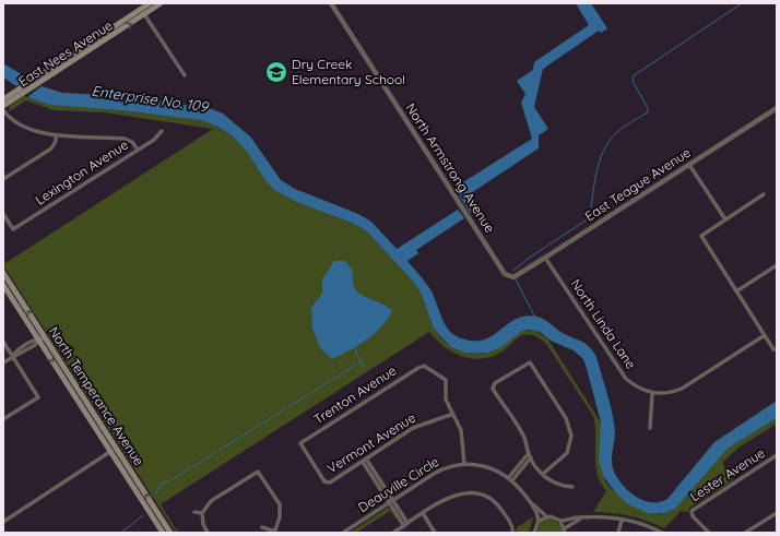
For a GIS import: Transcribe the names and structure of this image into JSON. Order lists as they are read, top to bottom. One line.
{"streets":{"main road":["East Nees Avenue","North Temperance Avenue"],"street":["North Armstrong Avenue","Lexington Avenue","East Teague Avenue","North Linda Lane","Trenton Avenue","Vermont Avenue","Lester Avenue","Deauville Circle"]},"crossings":[["North Armstrong Avenue","East Teague Avenue"],["East Teague Avenue","North Linda Lane"],["Trenton Avenue","Vermont Avenue"]],"water":["Enterprise No. 109"],"places":{"school or university":["Dry Creek Elementary School"]}}
